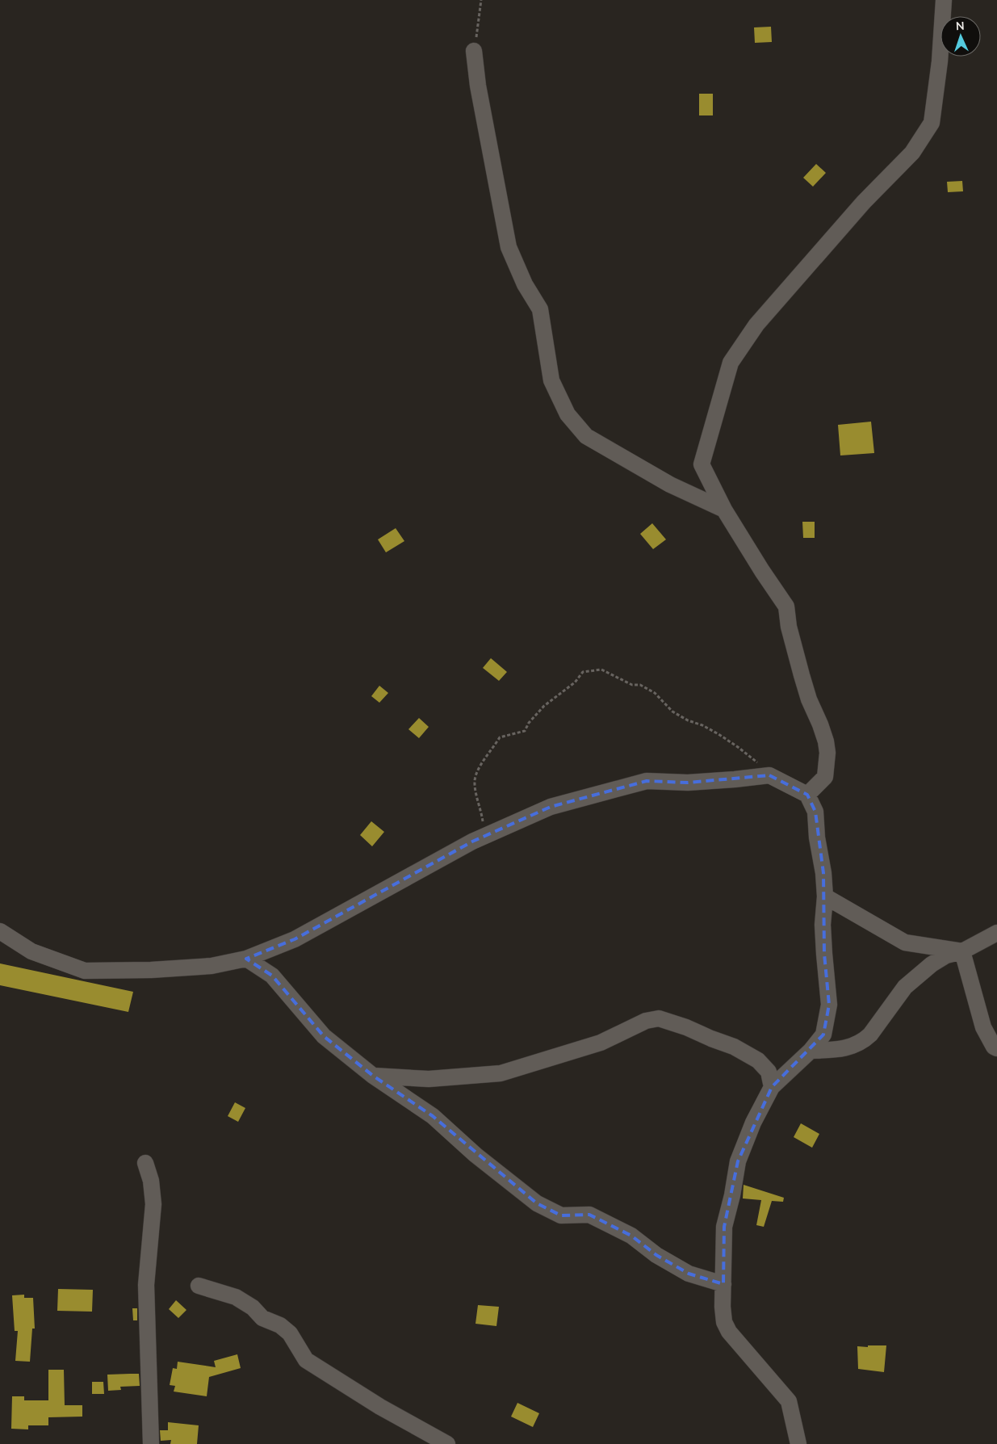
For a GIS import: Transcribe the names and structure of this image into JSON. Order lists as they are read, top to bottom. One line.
{"north":"top"}
